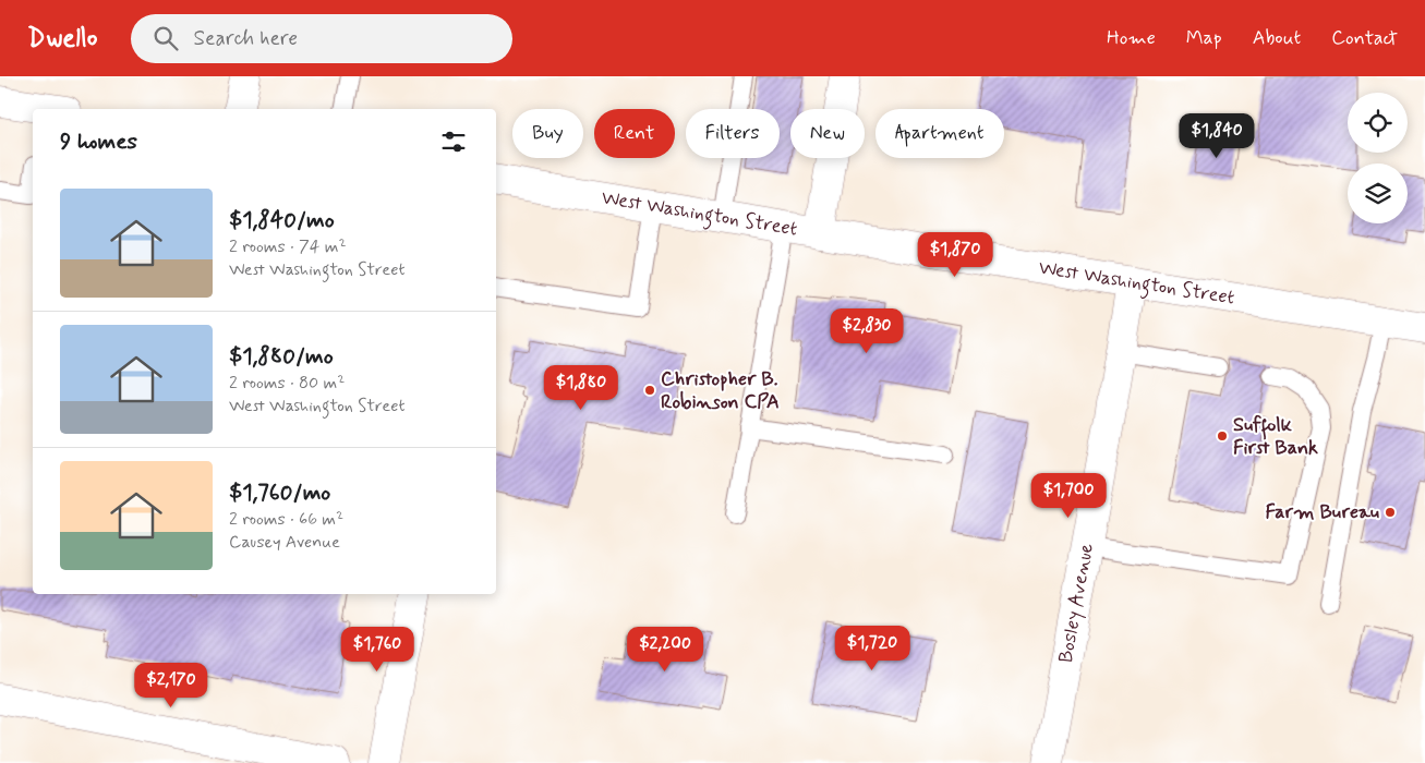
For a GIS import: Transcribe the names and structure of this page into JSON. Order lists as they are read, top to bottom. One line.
{"streets":{"street":["West Washington Street","Bosley Avenue"]},"crossings":[["West Washington Street","Bosley Avenue"]],"places":["Christopher B. Robinson CPA","Suffolk First Bank","Farm Bureau"],"page":{"header":"Dwello","search":"Search here","nav":["Home","Map","About","Contact"],"chip":["Buy","Rent","Filters","New","Apartment"],"heading":"9 homes","price":["$1,840","$1,870","$2,830","$1,880","$1,700","$1,720","$1,760","$2,200","$2,170"],"list":[{"name":"$1,840/mo","note":"2 rooms · 74 m² · West Washington Street"},{"name":"$1,880/mo","note":"2 rooms · 80 m² · West Washington Street"},{"name":"$1,760/mo","note":"2 rooms · 66 m² · Causey Avenue"}]}}
